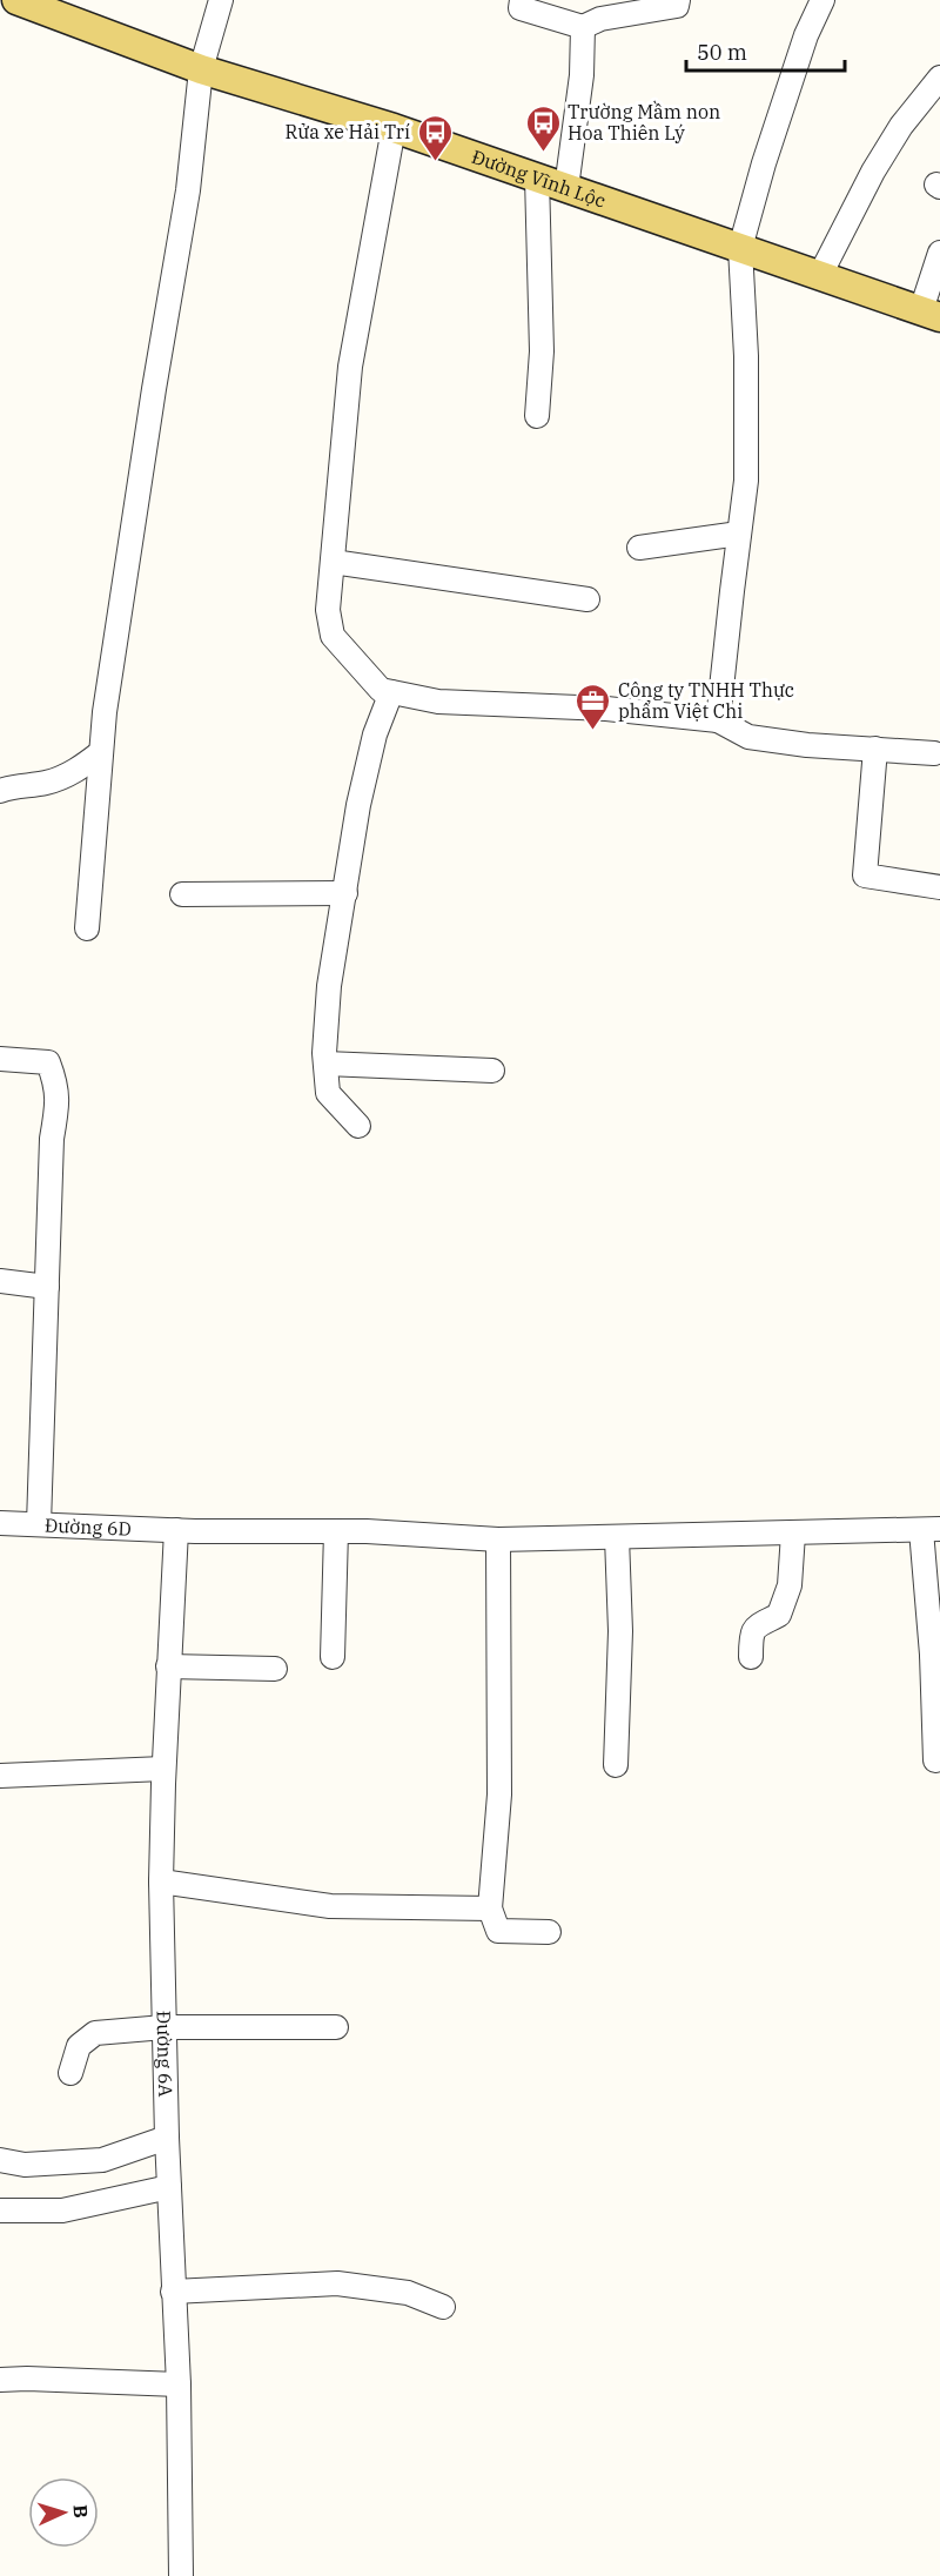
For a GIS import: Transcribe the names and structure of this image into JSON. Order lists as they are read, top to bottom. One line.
{"streets":{"main road":["Đường Vĩnh Lộc"],"street":["Đường 6D","Đường 6A"]},"crossings":[["Đường 6D","Đường 6A"]],"places":{"bus stop":["Trường Mầm non Hoa Thiên Lý","Rửa xe Hải Trí"],"office":["Công ty TNHH Thực phẩm Việt Chi"]},"scale_bar":"50 m","north":"right"}
